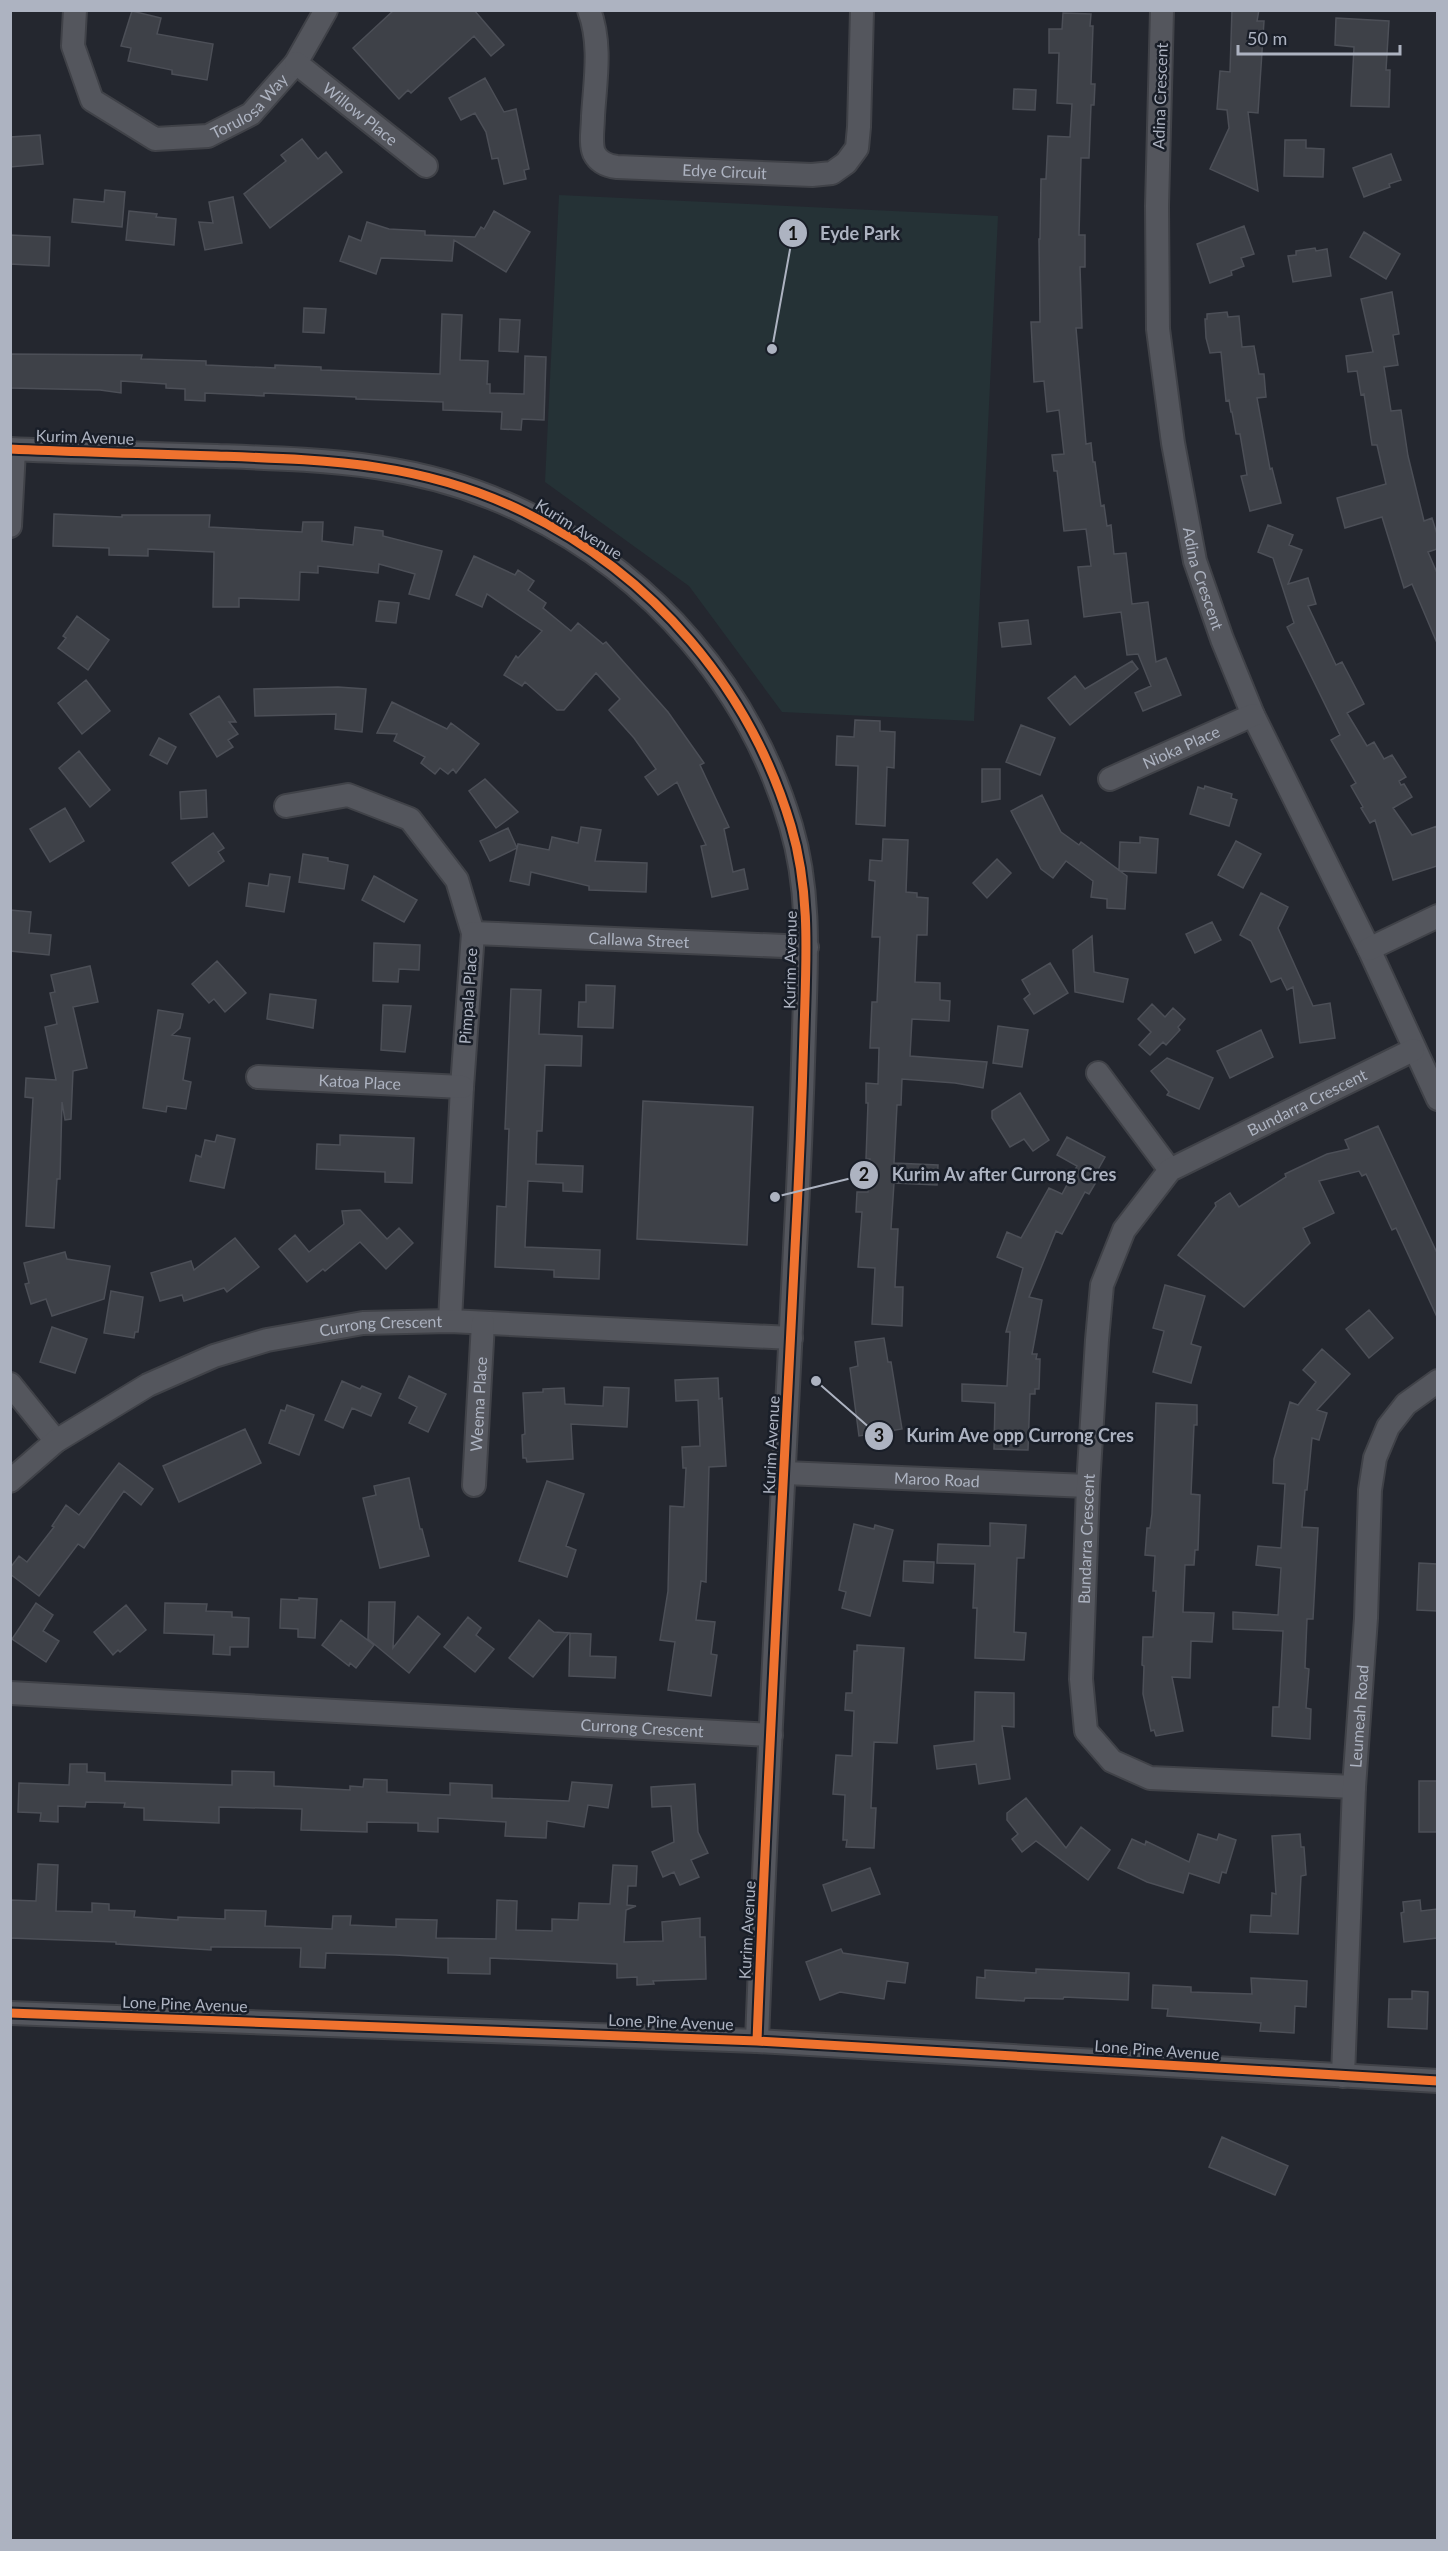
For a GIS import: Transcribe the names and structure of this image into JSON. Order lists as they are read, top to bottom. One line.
{"streets":{"street":["Adina Crescent","Torulosa Way","Willow Place","Edye Circuit","Kurim Avenue","Nioka Place","Callawa Street","Pimpala Place","Katoa Place","Bundarra Crescent","Currong Crescent","Weema Place","Maroo Road","Leumeah Road","Lone Pine Avenue"]},"crossings":[["Adina Crescent","Nioka Place"],["Adina Crescent","Bundarra Crescent"],["Torulosa Way","Willow Place"],["Kurim Avenue","Callawa Street"],["Kurim Avenue","Currong Crescent"],["Kurim Avenue","Maroo Road"],["Kurim Avenue","Lone Pine Avenue"],["Callawa Street","Pimpala Place"],["Pimpala Place","Katoa Place"],["Pimpala Place","Currong Crescent"],["Bundarra Crescent","Maroo Road"],["Bundarra Crescent","Leumeah Road"],["Currong Crescent","Weema Place"],["Leumeah Road","Lone Pine Avenue"]],"places":["Eyde Park","Kurim Av after Currong Cres","Kurim Ave opp Currong Cres"],"scale_bar":"50 m"}
